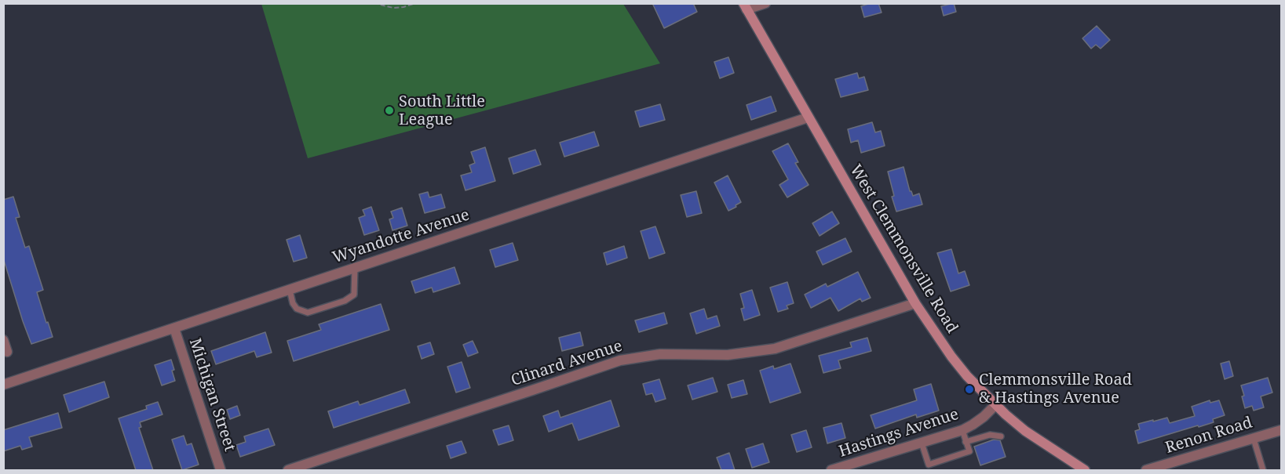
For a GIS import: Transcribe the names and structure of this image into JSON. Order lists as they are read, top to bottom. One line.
{"streets":{"main road":["West Clemmonsville Road"],"street":["Wyandotte Avenue","Clinard Avenue","Michigan Street","Hastings Avenue","Renon Road"]},"crossings":[["Wyandotte Avenue","West Clemmonsville Road"],["Wyandotte Avenue","Michigan Street"],["West Clemmonsville Road","Clinard Avenue"],["West Clemmonsville Road","Hastings Avenue"]],"places":["South Little League","Clemmonsville Road & Hastings Avenue"]}
